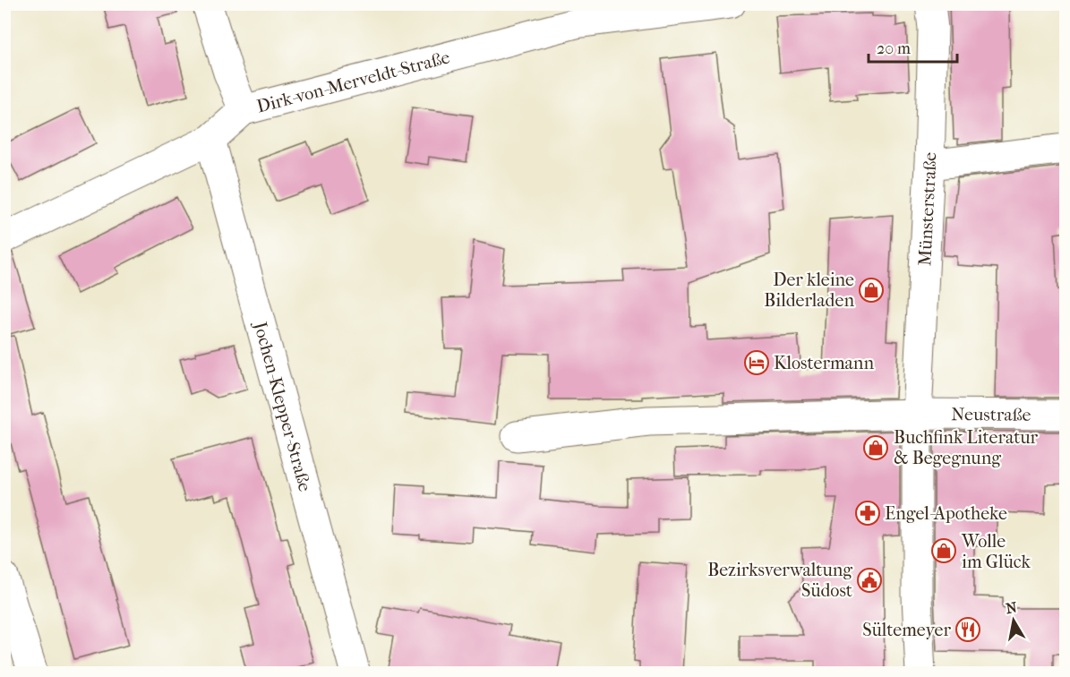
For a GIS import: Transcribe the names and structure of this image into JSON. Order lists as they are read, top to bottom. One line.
{"streets":{"street":["Dirk-von-Merveldt-Straße","Münsterstraße","Jochen-Klepper-Straße","Neustraße"]},"crossings":[["Dirk-von-Merveldt-Straße","Jochen-Klepper-Straße"],["Münsterstraße","Neustraße"]],"places":{"shop":["Der kleine Bilderladen","Buchfink Literatur & Begegnung","Wolle im Glück"],"hotel":["Klostermann"],"pharmacy":["Engel-Apotheke"],"public building":["Bezirksverwaltung Südost"],"restaurant":["Sültemeyer"]},"scale_bar":"20 m","north":"top"}
